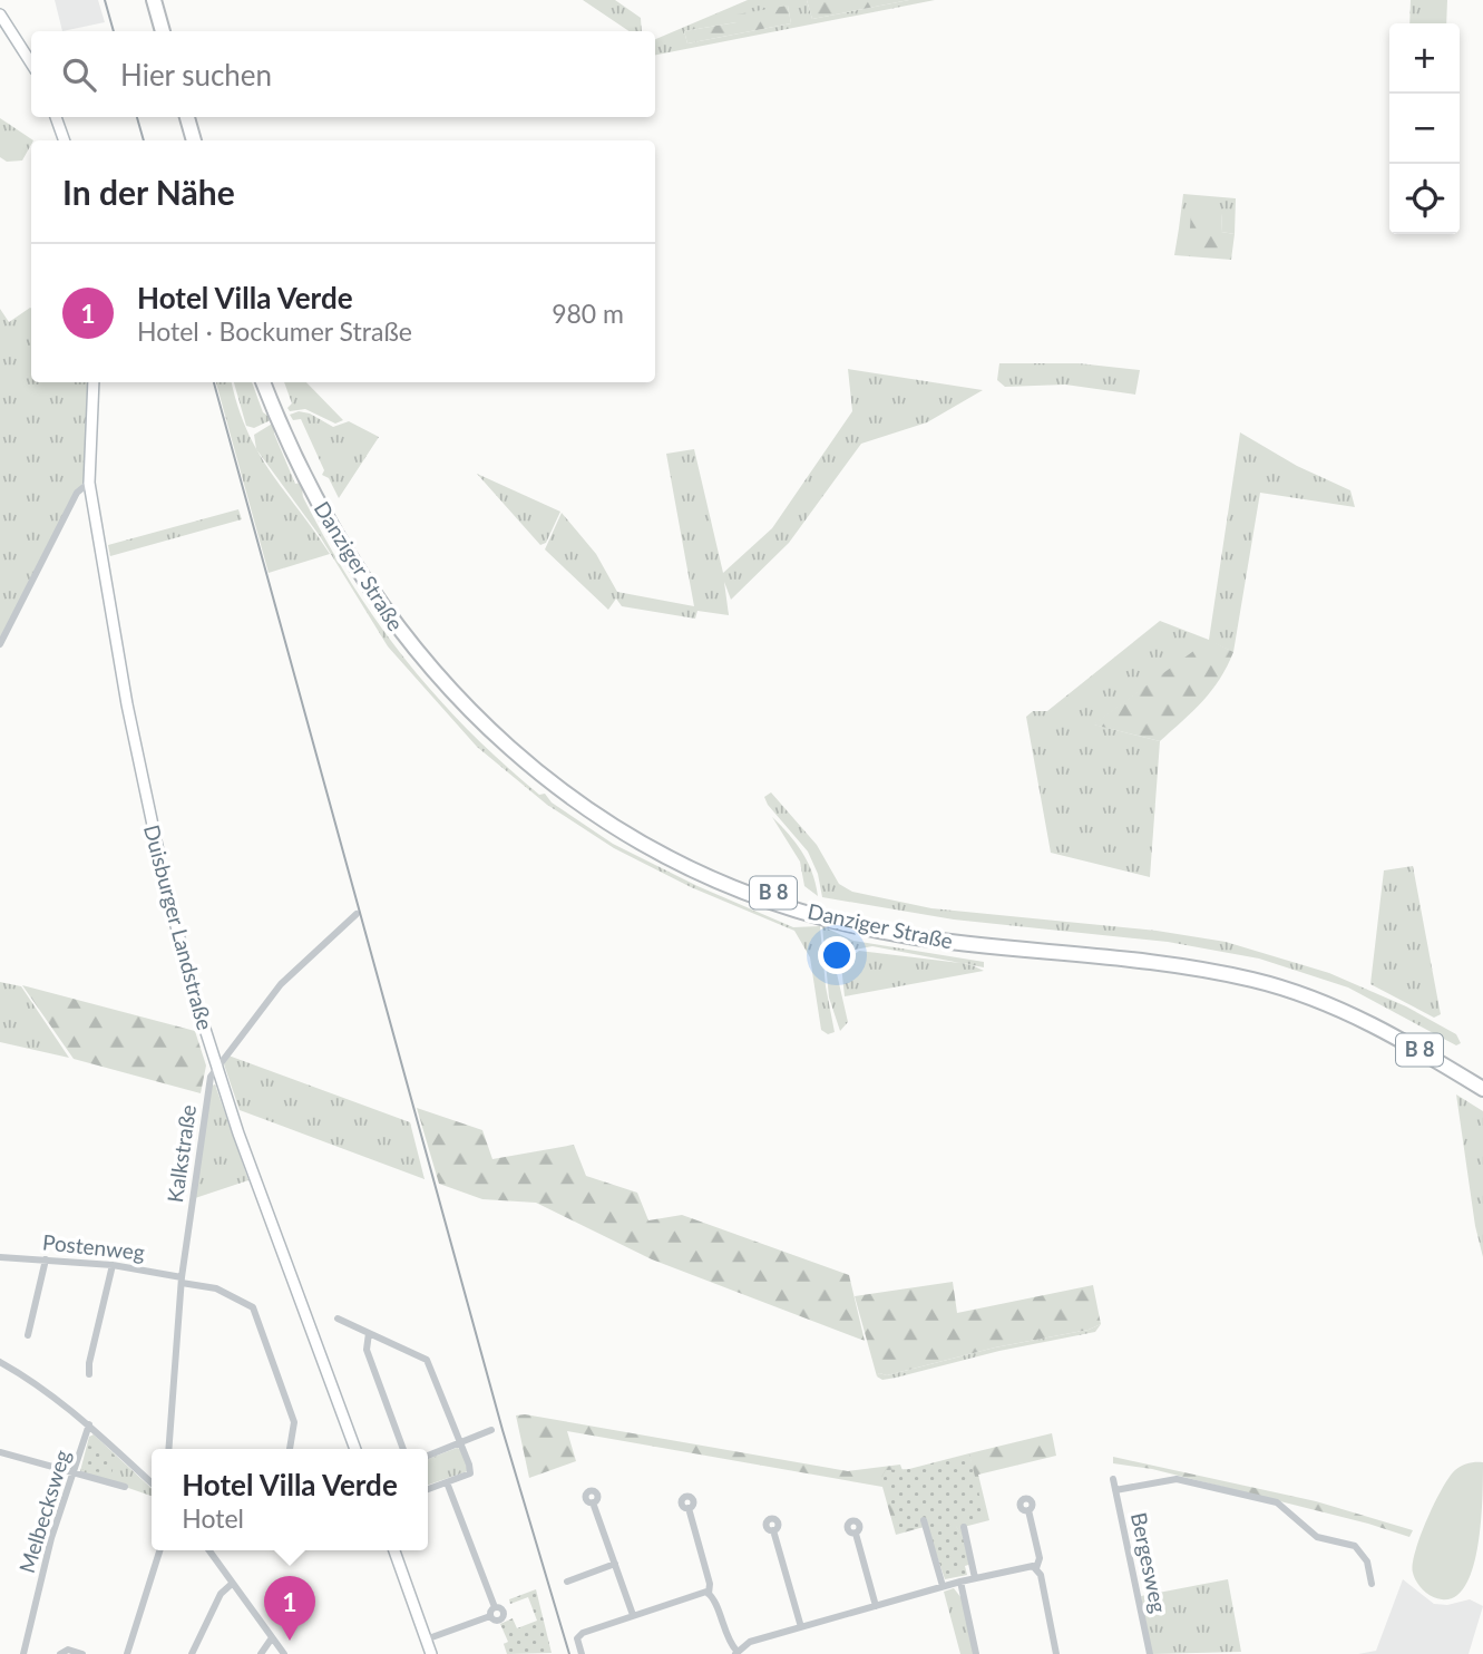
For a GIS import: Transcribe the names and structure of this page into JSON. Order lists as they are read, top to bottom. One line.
{"streets":{"highway":["Danziger Straße","B 8"],"main road":["Duisburger Landstraße"],"street":["Kalkstraße","Postenweg","Melbecksweg","Bergesweg"]},"crossings":[["Duisburger Landstraße","Kalkstraße"],["Kalkstraße","Postenweg"]],"page":{"map_buttons":["+","−"],"search":"Hier suchen","heading":"In der Nähe","list":[{"mark":"1","name":"Hotel Villa Verde","note":"Hotel · Bockumer Straße","value":"980 m"}],"popup":["Hotel Villa Verde","Hotel"],"pins":"1"}}
